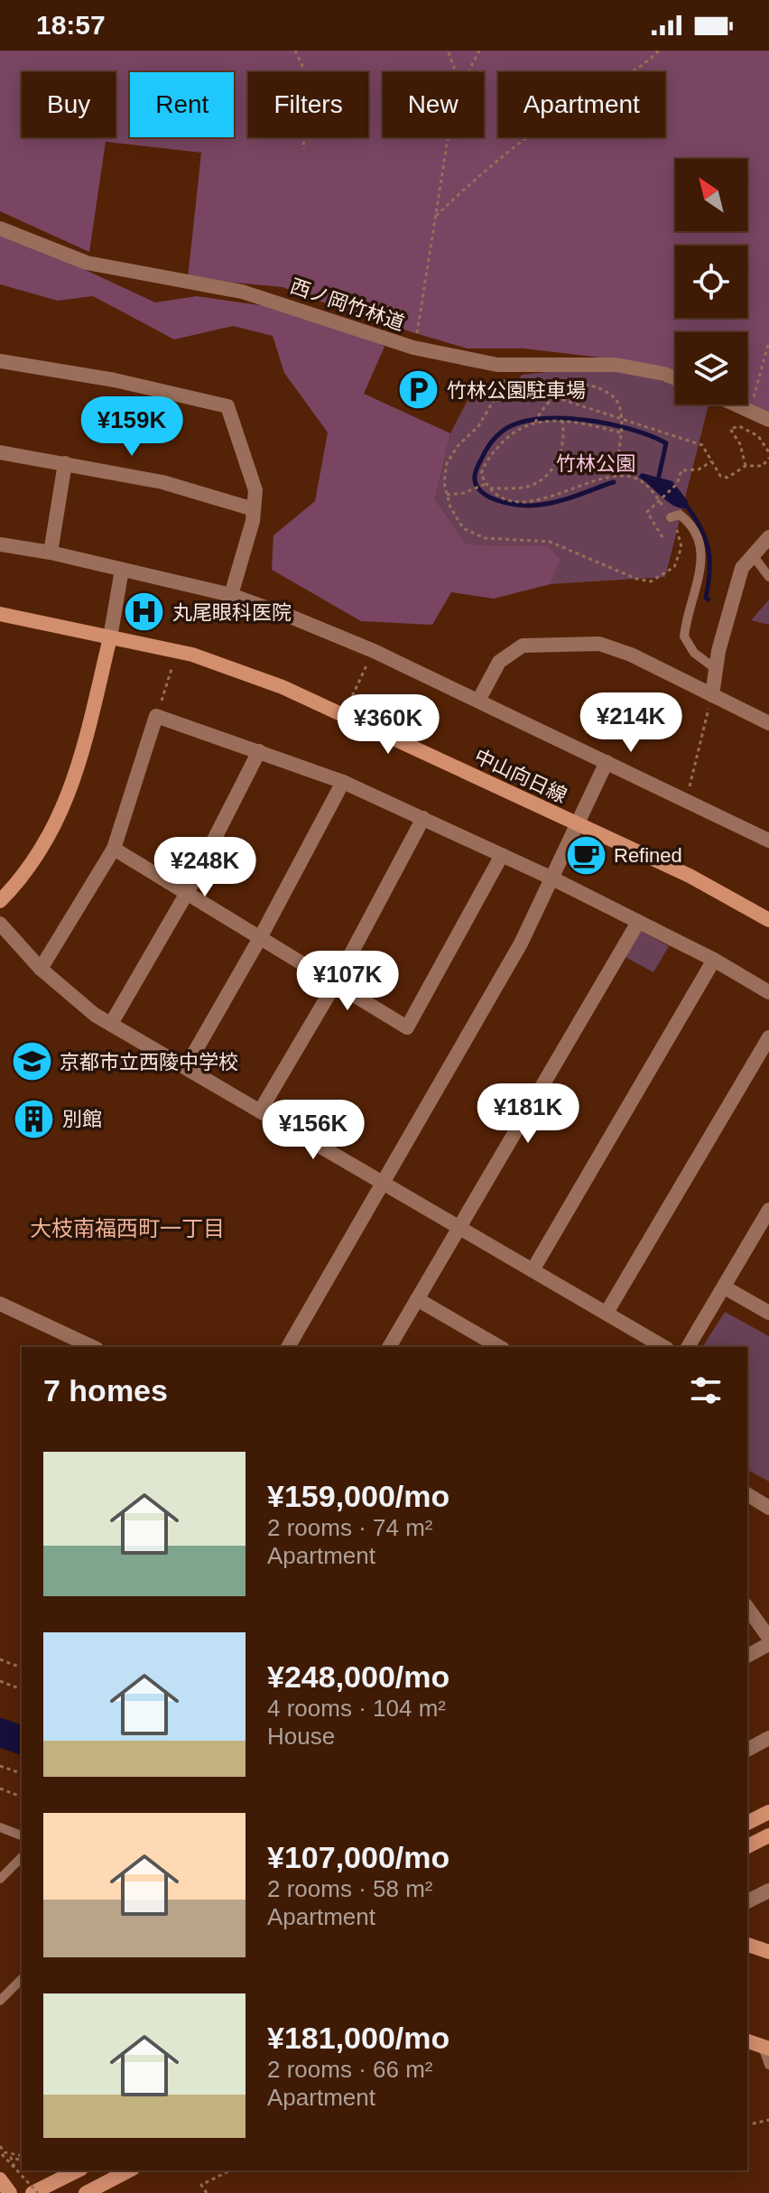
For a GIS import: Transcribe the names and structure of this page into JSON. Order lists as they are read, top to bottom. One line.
{"streets":{"main road":["中山向日線"],"street":["西ノ岡竹林道"]},"districts":["大枝南福西町一丁目"],"parks":["竹林公園"],"places":{"parking":["竹林公園駐車場"],"hospital":["丸尾眼科医院"],"cafe":["Refined"],"school or university":["京都市立西陵中学校"],"building":["別館"]},"north":"top left","page":{"status":"18:57","chip":["Buy","Rent","Filters","New","Apartment"],"price":["¥159K","¥214K","¥360K","¥248K","¥107K","¥181K","¥156K"],"heading":"7 homes","list":[{"name":"¥159,000/mo","note":"2 rooms · 74 m² · Apartment"},{"name":"¥248,000/mo","note":"4 rooms · 104 m² · House"},{"name":"¥107,000/mo","note":"2 rooms · 58 m² · Apartment"},{"name":"¥181,000/mo","note":"2 rooms · 66 m² · Apartment"}]}}
